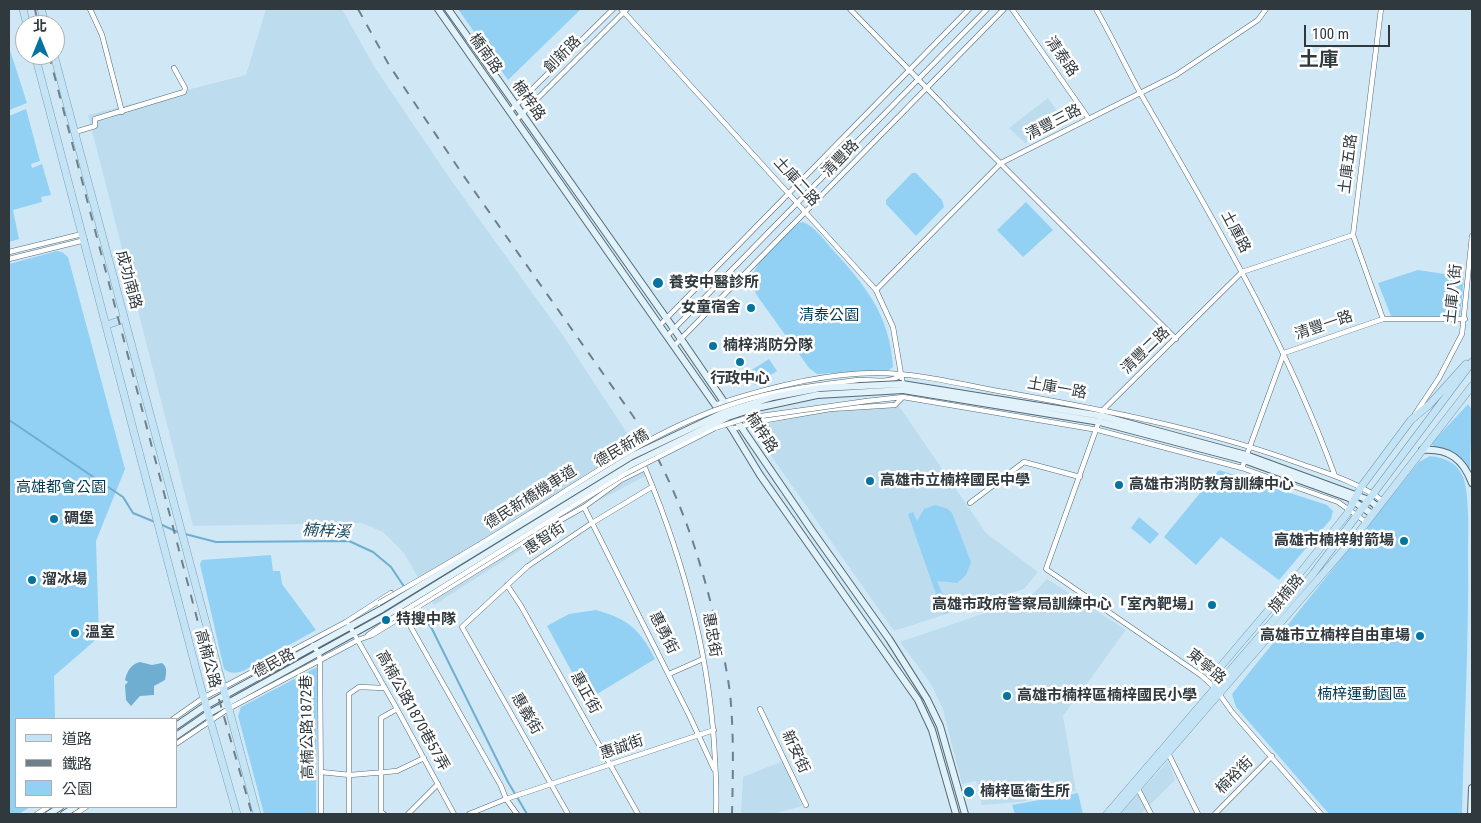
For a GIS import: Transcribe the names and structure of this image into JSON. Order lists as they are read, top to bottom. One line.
{"streets":{"main road":["成功南路","旗楠路","高楠公路"],"street":["橋南路","創新路","清泰路","楠梓路","清豐三路","清豐路","土庫五路","土庫二路","土庫路","土庫八街","清豐一路","清豐二路","土庫一路","德民新橋","德民新橋機車道","惠智街","惠勇街","惠忠街","德民路","東寧路","惠正街","高楠公路1870巷57弄","惠義街","高楠公路1872巷","惠誠街","新安街","楠裕街"]},"crossings":[["橋南路","楠梓路"],["創新路","楠梓路"],["創新路","土庫二路"],["清泰路","清豐三路"],["楠梓路","清豐路"],["楠梓路","土庫一路"],["清豐三路","土庫二路"],["清豐三路","土庫路"],["清豐路","土庫二路"],["土庫五路","清豐一路"],["土庫五路","清豐二路"],["土庫二路","土庫一路"],["土庫二路","德民新橋"],["土庫二路","德民新橋機車道"],["土庫路","清豐一路"],["土庫路","清豐二路"],["土庫路","土庫一路"],["成功南路","高楠公路"],["土庫八街","清豐一路"],["土庫八街","旗楠路"],["清豐一路","土庫一路"],["清豐二路","土庫一路"],["土庫一路","德民新橋"],["土庫一路","德民新橋機車道"],["土庫一路","旗楠路"],["德民新橋","德民新橋機車道"],["德民新橋","德民路"],["德民新橋機車道","德民路"],["惠智街","惠勇街"],["惠智街","惠忠街"],["惠智街","惠正街"],["惠智街","惠義街"],["旗楠路","東寧路"],["惠勇街","惠忠街"],["惠勇街","惠誠街"],["惠忠街","惠誠街"],["高楠公路","德民路"],["德民路","高楠公路1870巷57弄"],["德民路","高楠公路1872巷"],["東寧路","楠裕街"],["惠正街","惠誠街"],["惠義街","惠誠街"]],"districts":["土庫"],"water":["楠梓溪"],"parks":["清泰公園","高雄都會公園","楠梓運動園區"],"places":["養安中醫診所","女童宿舍","楠梓消防分隊","行政中心","高雄市立楠梓國民中學","高雄市消防教育訓練中心","碉堡","高雄市楠梓射箭場","溜冰場","高雄市政府警察局訓練中心「室內靶場」","特搜中隊","溫室","高雄市立楠梓自由車場","高雄市楠梓區楠梓國民小學","楠梓區衛生所"],"legend":["道路","鐵路","公園"],"scale_bar":"100 m","north":"top"}
